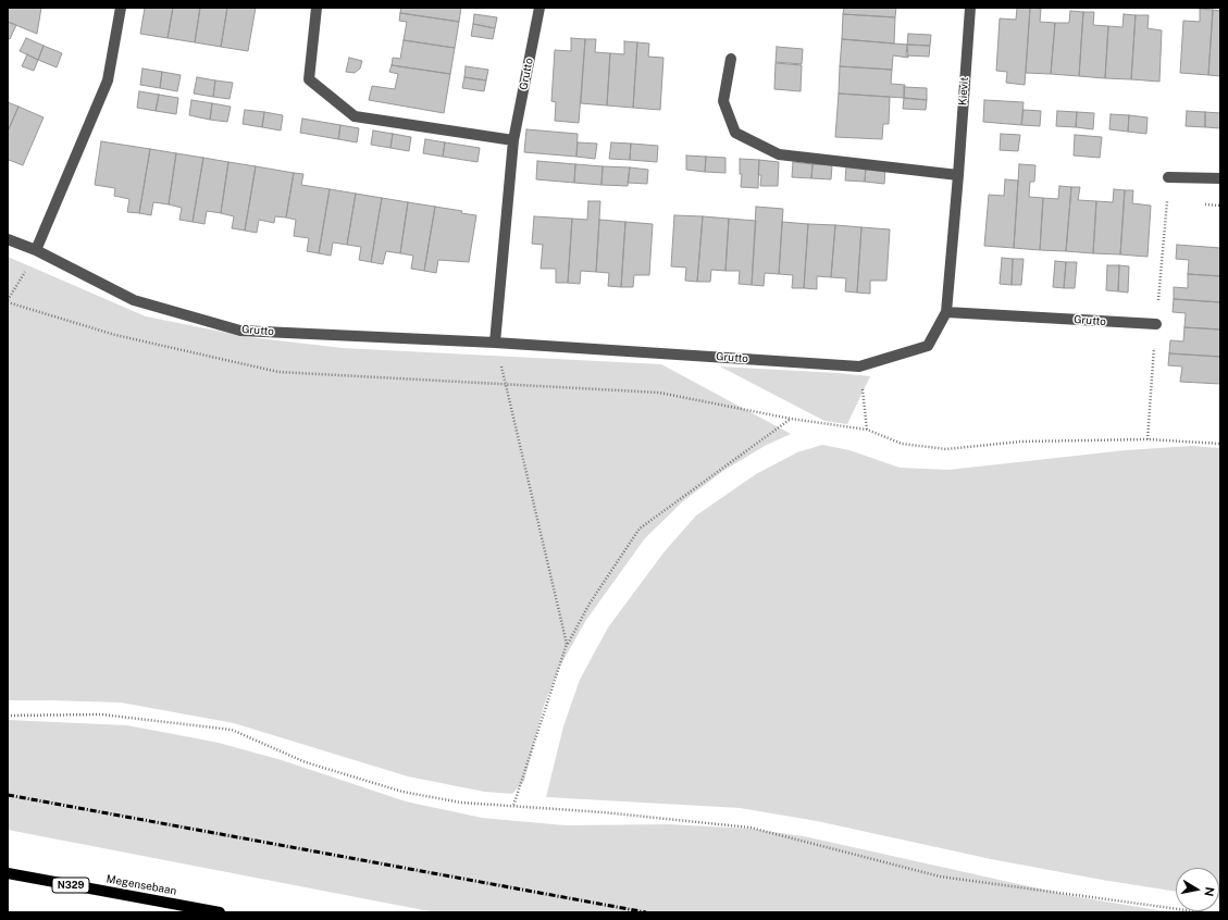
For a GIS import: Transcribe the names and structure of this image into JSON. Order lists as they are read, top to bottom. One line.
{"streets":{"main road":["N329","Megensebaan"],"street":["Grutto","Kievit"]},"crossings":[["Grutto","Kievit"]],"north":"right"}
